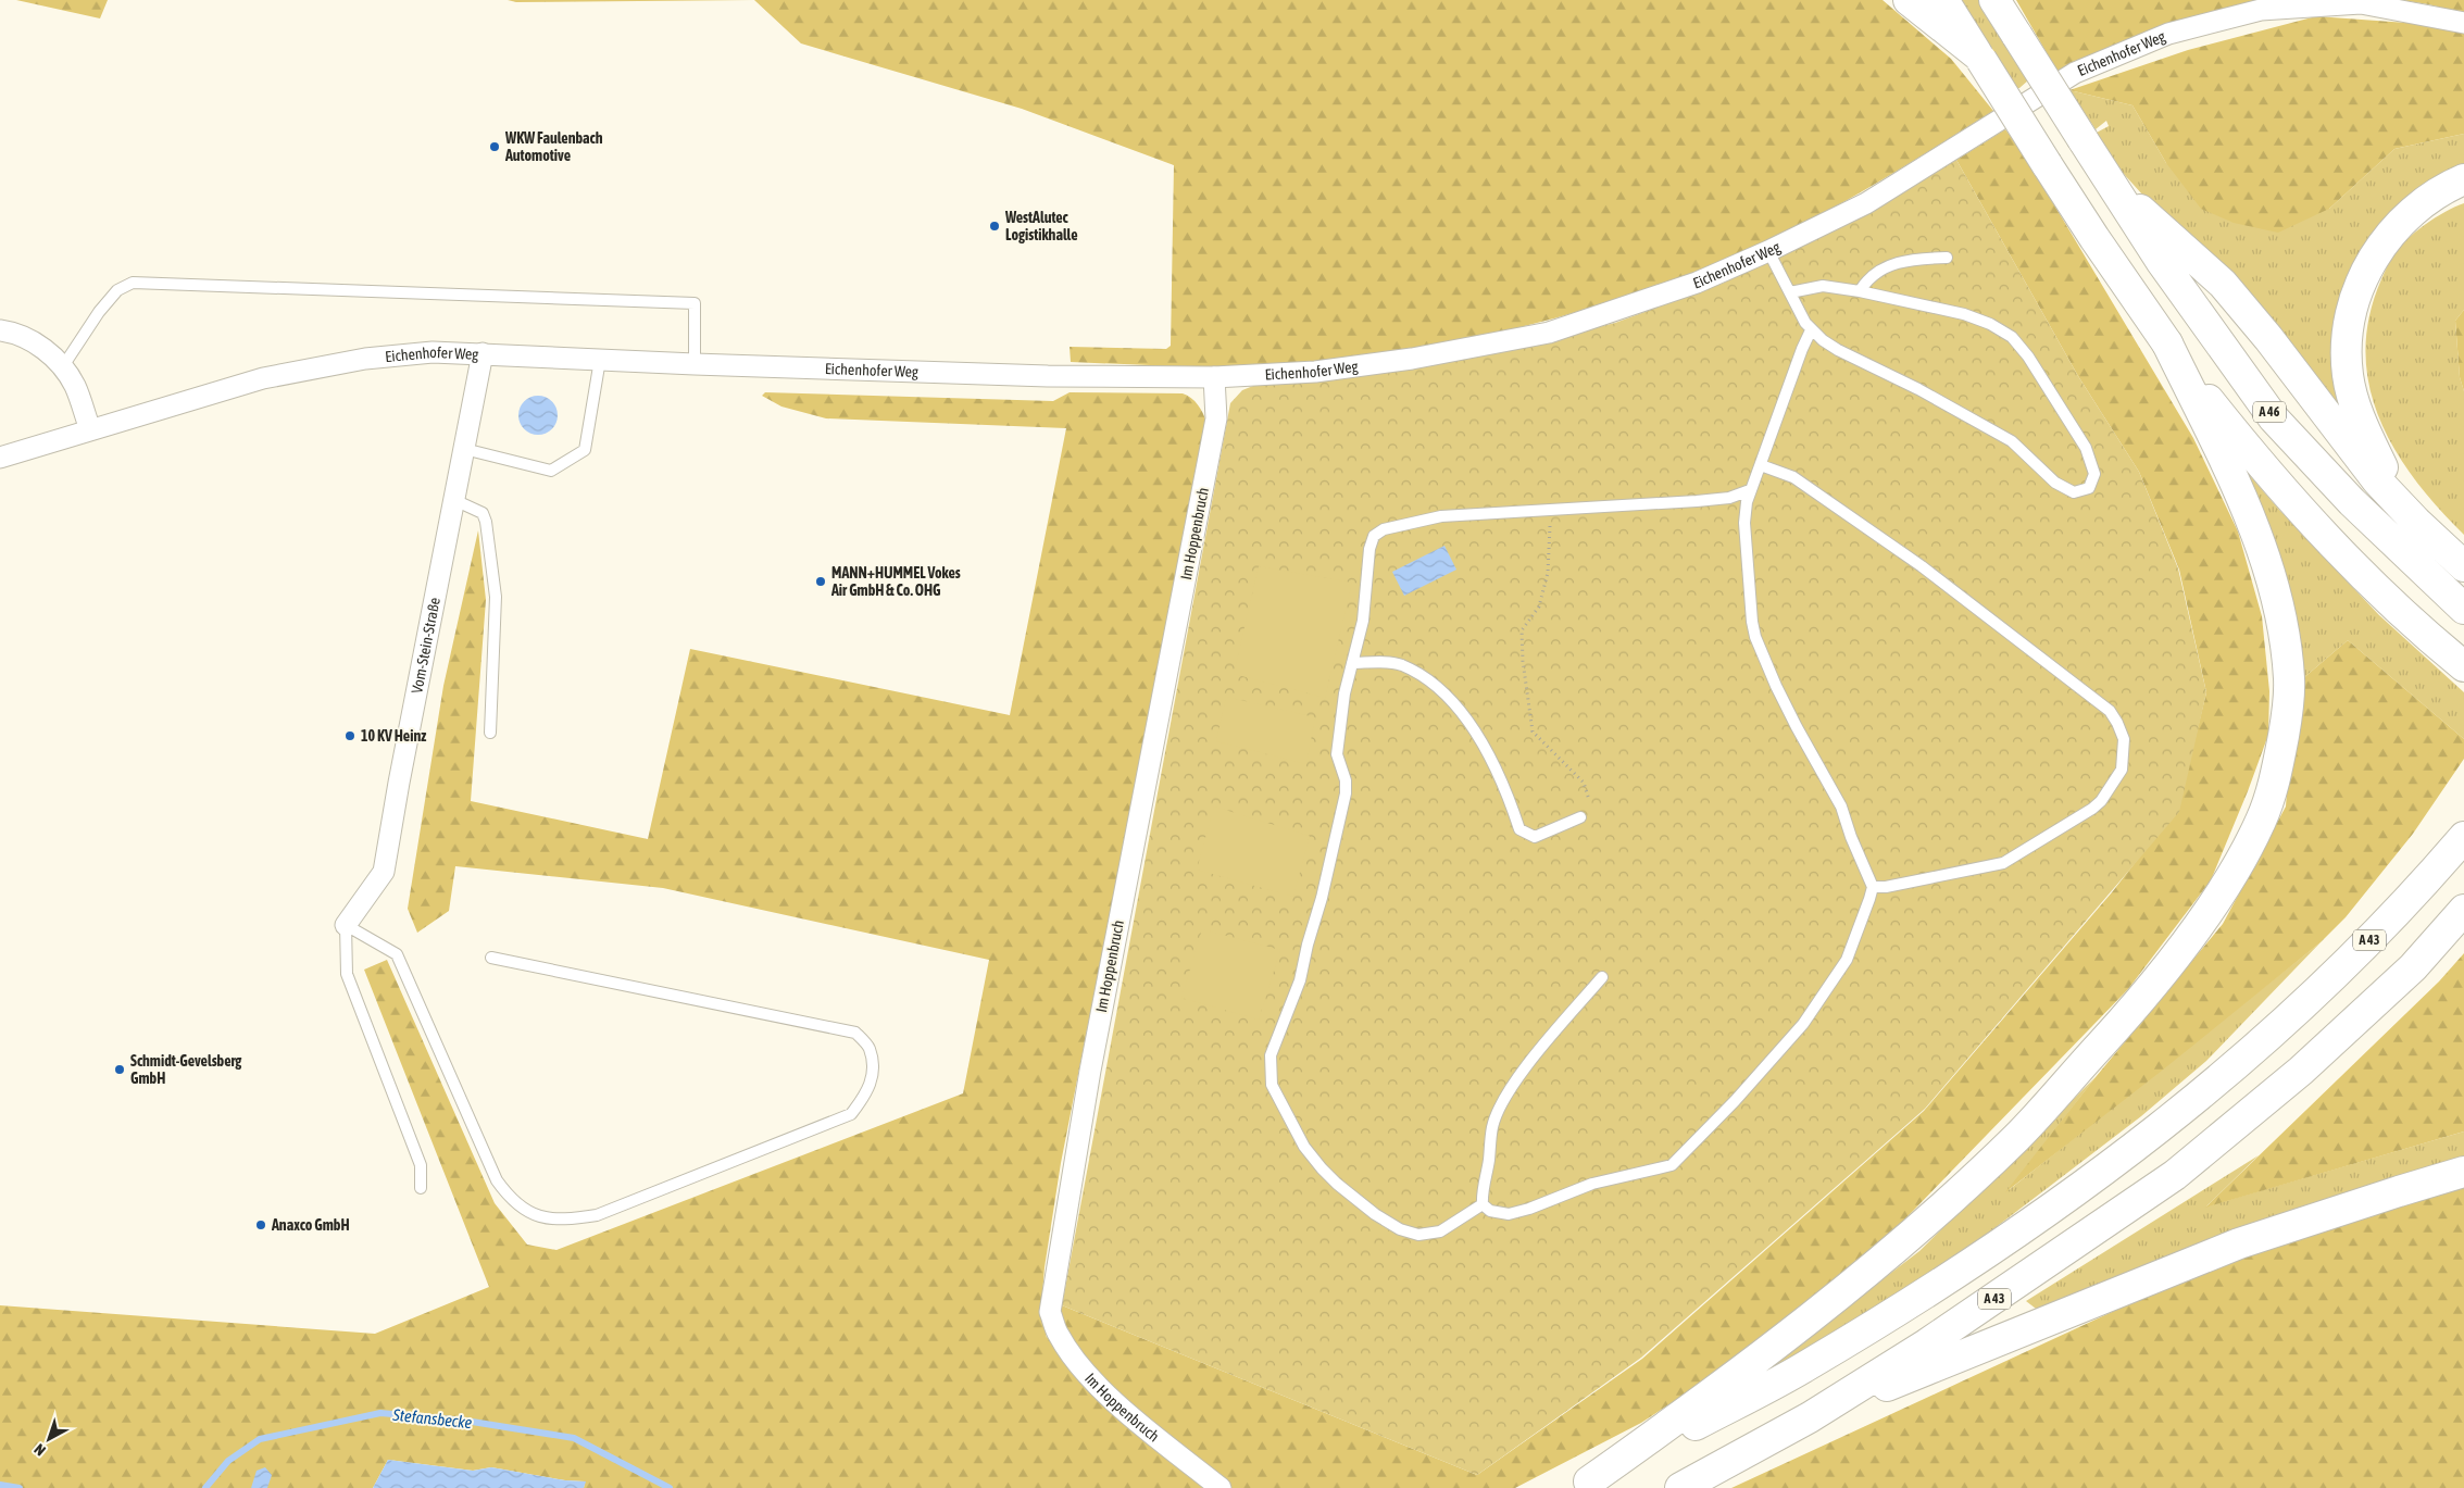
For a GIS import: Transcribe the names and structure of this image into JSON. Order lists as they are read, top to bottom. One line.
{"streets":{"main road":["A 46","A 43"],"street":["Eichenhofer Weg","Im Hoppenbruch","Vom-Stein-Straße"]},"crossings":[["Eichenhofer Weg","Im Hoppenbruch"],["Eichenhofer Weg","Vom-Stein-Straße"]],"water":["Stefansbecke"],"places":["WKW Faulenbach Automotive","WestAlutec Logistikhalle","MANN+HUMMEL Vokes Air GmbH & Co. OHG","10 KV Heinz","Schmidt-Gevelsberg GmbH","Anaxco GmbH"],"north":"bottom left"}
